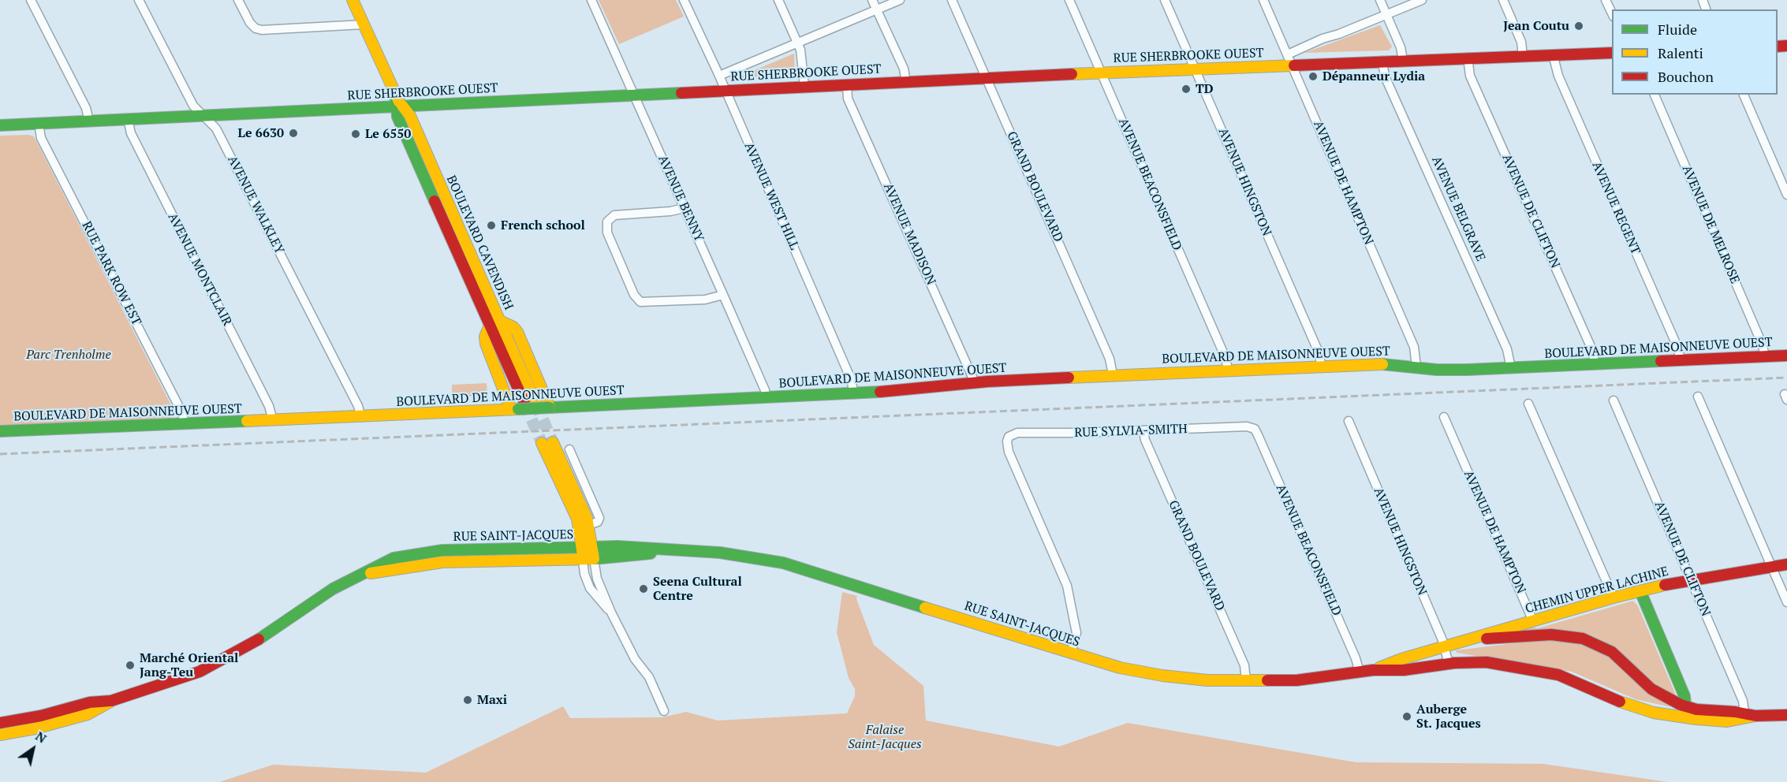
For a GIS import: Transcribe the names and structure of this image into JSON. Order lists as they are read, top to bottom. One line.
{"streets":{"main road":["RUE SHERBROOKE OUEST","BOULEVARD CAVENDISH","BOULEVARD DE MAISONNEUVE OUEST","RUE SAINT-JACQUES","CHEMIN UPPER LACHINE"],"street":["AVENUE HINGSTON","AVENUE DE HAMPTON","AVENUE BEACONSFIELD","GRAND BOULEVARD","AVENUE WEST HILL","AVENUE BENNY","AVENUE WALKLEY","AVENUE REGENT","AVENUE BELGRAVE","AVENUE DE CLIFTON","AVENUE DE MELROSE","AVENUE MADISON","AVENUE MONTCLAIR","RUE PARK ROW EST","RUE SYLVIA-SMITH"]},"crossings":[["RUE SHERBROOKE OUEST","AVENUE HINGSTON"],["RUE SHERBROOKE OUEST","AVENUE DE HAMPTON"],["RUE SHERBROOKE OUEST","AVENUE BEACONSFIELD"],["RUE SHERBROOKE OUEST","GRAND BOULEVARD"],["RUE SHERBROOKE OUEST","AVENUE WEST HILL"],["RUE SHERBROOKE OUEST","AVENUE BENNY"],["RUE SHERBROOKE OUEST","AVENUE WALKLEY"],["RUE SHERBROOKE OUEST","AVENUE REGENT"],["RUE SHERBROOKE OUEST","AVENUE BELGRAVE"],["RUE SHERBROOKE OUEST","AVENUE DE CLIFTON"],["RUE SHERBROOKE OUEST","AVENUE MADISON"],["RUE SHERBROOKE OUEST","BOULEVARD CAVENDISH"],["RUE SHERBROOKE OUEST","AVENUE MONTCLAIR"],["RUE SHERBROOKE OUEST","RUE PARK ROW EST"],["AVENUE HINGSTON","BOULEVARD DE MAISONNEUVE OUEST"],["AVENUE HINGSTON","RUE SAINT-JACQUES"],["AVENUE HINGSTON","CHEMIN UPPER LACHINE"],["AVENUE DE HAMPTON","BOULEVARD DE MAISONNEUVE OUEST"],["AVENUE DE HAMPTON","CHEMIN UPPER LACHINE"],["AVENUE BEACONSFIELD","BOULEVARD DE MAISONNEUVE OUEST"],["AVENUE BEACONSFIELD","RUE SYLVIA-SMITH"],["AVENUE BEACONSFIELD","RUE SAINT-JACQUES"],["GRAND BOULEVARD","BOULEVARD DE MAISONNEUVE OUEST"],["GRAND BOULEVARD","RUE SYLVIA-SMITH"],["GRAND BOULEVARD","RUE SAINT-JACQUES"],["AVENUE WEST HILL","BOULEVARD DE MAISONNEUVE OUEST"],["AVENUE BENNY","BOULEVARD DE MAISONNEUVE OUEST"],["AVENUE WALKLEY","BOULEVARD DE MAISONNEUVE OUEST"],["AVENUE REGENT","BOULEVARD DE MAISONNEUVE OUEST"],["AVENUE BELGRAVE","BOULEVARD DE MAISONNEUVE OUEST"],["AVENUE DE CLIFTON","BOULEVARD DE MAISONNEUVE OUEST"],["AVENUE DE CLIFTON","RUE SAINT-JACQUES"],["AVENUE DE CLIFTON","CHEMIN UPPER LACHINE"],["AVENUE DE MELROSE","BOULEVARD DE MAISONNEUVE OUEST"],["AVENUE MADISON","BOULEVARD DE MAISONNEUVE OUEST"],["BOULEVARD CAVENDISH","BOULEVARD DE MAISONNEUVE OUEST"],["AVENUE MONTCLAIR","BOULEVARD DE MAISONNEUVE OUEST"],["RUE PARK ROW EST","BOULEVARD DE MAISONNEUVE OUEST"],["RUE SYLVIA-SMITH","RUE SAINT-JACQUES"],["RUE SAINT-JACQUES","CHEMIN UPPER LACHINE"]],"parks":["Parc Trenholme","Falaise Saint-Jacques"],"places":["Jean Coutu","Dépanneur Lydia","TD","Le 6630","Le 6550","French school","Seena Cultural Centre","Marché Oriental Jang-Teu","Maxi","Auberge St. Jacques"],"legend":["Fluide","Ralenti","Bouchon"],"north":"top right"}
